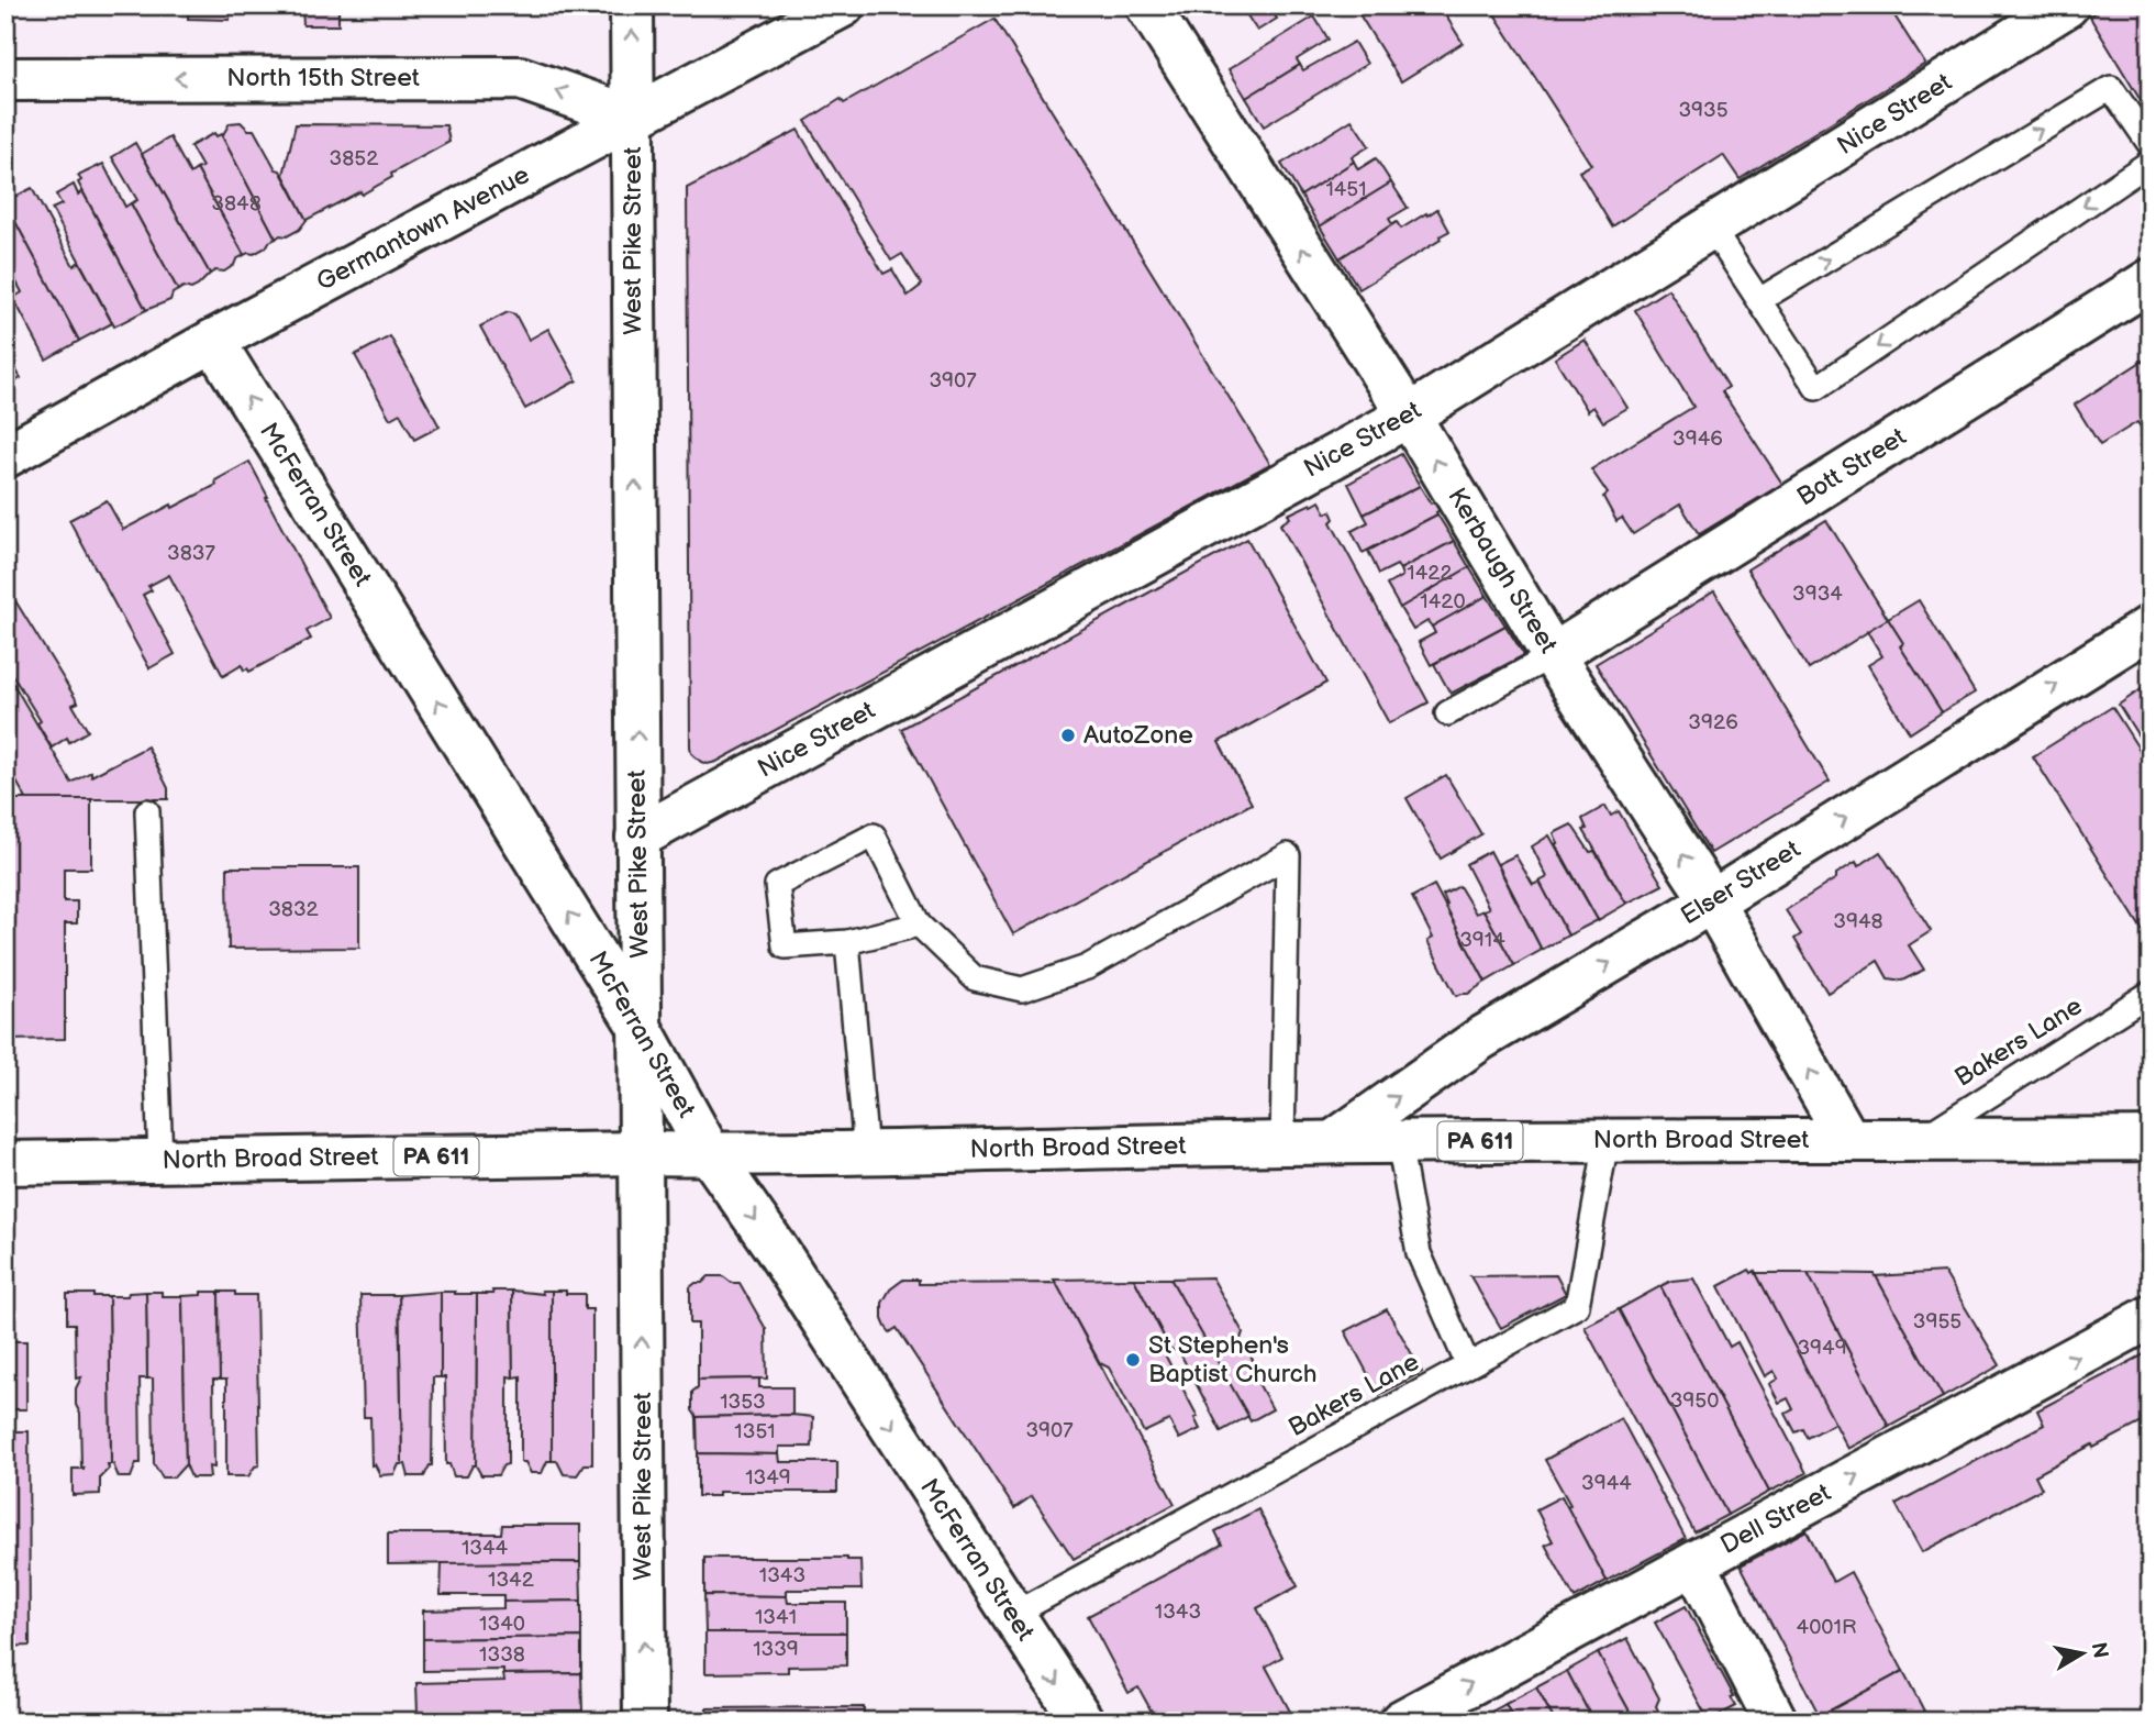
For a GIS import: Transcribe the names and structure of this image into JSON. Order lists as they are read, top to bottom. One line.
{"streets":{"street":["North 15th Street","Nice Street","Germantown Avenue","West Pike Street","Bott Street","McFerran Street","Kerbaugh Street","Elser Street","North Broad Street","PA 611","Dell Street"],"lane":["Bakers Lane"]},"crossings":[["North 15th Street","Germantown Avenue"],["North 15th Street","West Pike Street"],["Nice Street","West Pike Street"],["Nice Street","Kerbaugh Street"],["Germantown Avenue","West Pike Street"],["Germantown Avenue","McFerran Street"],["West Pike Street","McFerran Street"],["West Pike Street","North Broad Street"],["Bott Street","Kerbaugh Street"],["McFerran Street","Bakers Lane"],["McFerran Street","North Broad Street"],["Kerbaugh Street","Elser Street"],["Kerbaugh Street","North Broad Street"],["Elser Street","North Broad Street"],["Bakers Lane","North Broad Street"]],"one_way":["North 15th Street","West Pike Street","Kerbaugh Street","Elser Street","Dell Street"],"places":["AutoZone","St Stephen's Baptist Church"],"house_numbers":["3935","3852","1451","3848","3907","3946","3837","1422","3934","1420","3926","3832","3948","3914","3955","3949","3950","1353","3907","1351","1349","3944","1344","1343","1342","1343","1341","1340","4001R","1339","1338"],"north":"right"}
